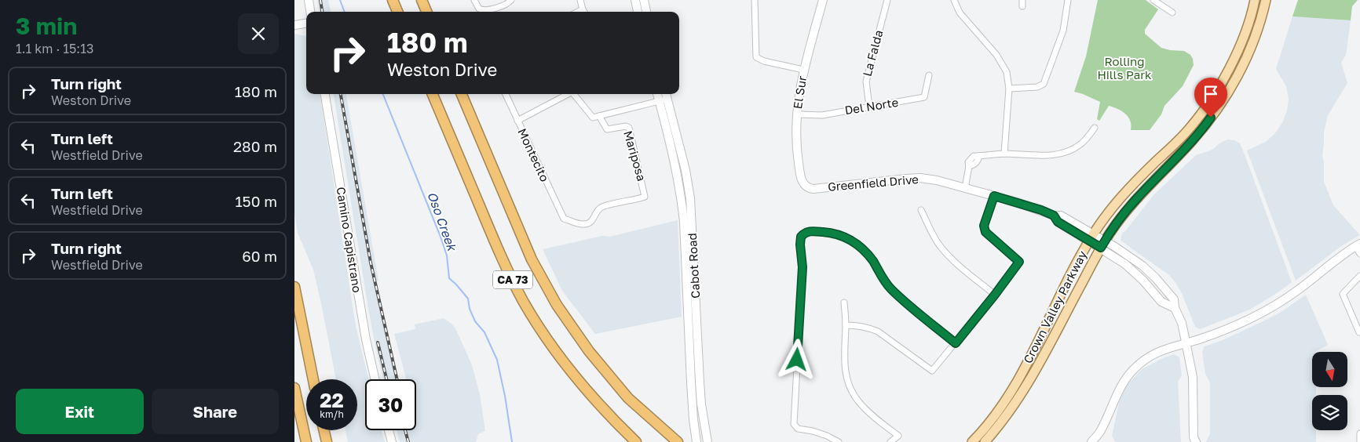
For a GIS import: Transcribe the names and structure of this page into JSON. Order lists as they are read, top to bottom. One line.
{"streets":{"highway":["CA 73"],"main road":["Crown Valley Parkway"],"street":["La Falda","El Sur","Del Norte","Montecito","Mariposa","Greenfield Drive","Camino Capistrano","Cabot Road"]},"crossings":[["La Falda","Del Norte"],["El Sur","Del Norte"],["El Sur","Greenfield Drive"],["Montecito","Mariposa"],["Greenfield Drive","Crown Valley Parkway"]],"water":["Oso Creek"],"parks":["Rolling Hills Park"],"north":"bottom","page":{"heading":["3 min","1.1 km · 15:13"],"turn":["180 m","Weston Drive"],"list":[{"name":"Turn right","note":"Weston Drive","value":"180 m"},{"name":"Turn left","note":"Westfield Drive","value":"280 m"},{"name":"Turn left","note":"Westfield Drive","value":"150 m"},{"name":"Turn right","note":"Westfield Drive","value":"60 m"}],"speed":"22 km/h","limit":"30","buttons":["Exit","Share"]}}
